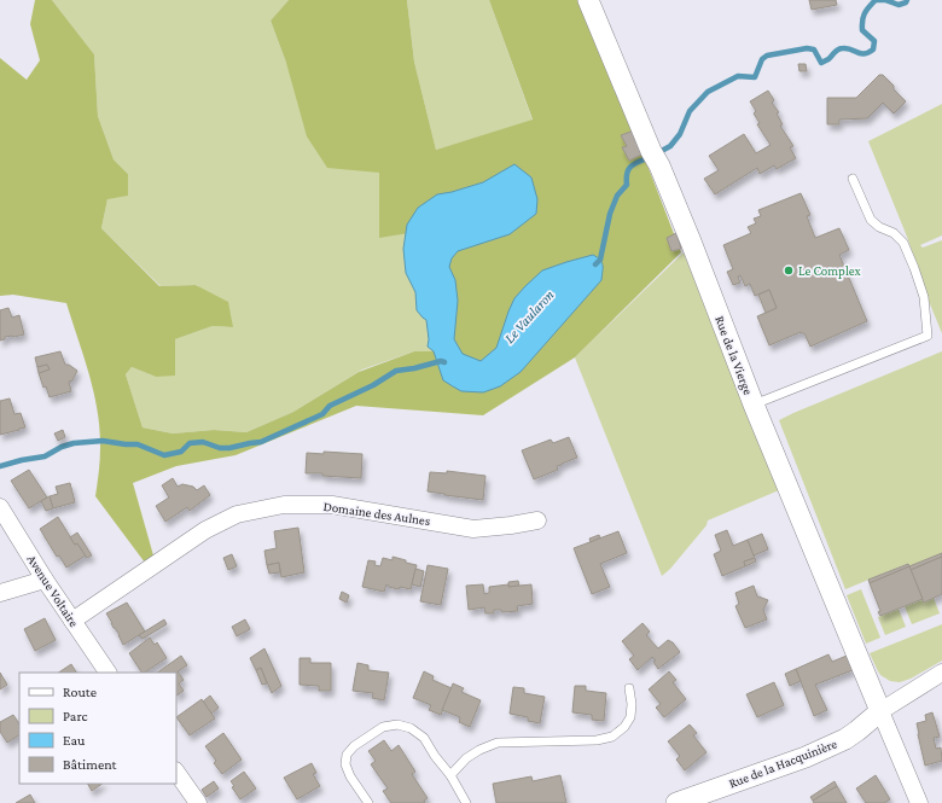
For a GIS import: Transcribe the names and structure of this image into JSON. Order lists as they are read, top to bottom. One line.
{"streets":{"street":["Rue de la Vierge","Domaine des Aulnes","Avenue Voltaire","Rue de la Hacquinière"]},"crossings":[["Rue de la Vierge","Rue de la Hacquinière"],["Domaine des Aulnes","Avenue Voltaire"]],"water":["Le Vaularon"],"places":["Le Complex"],"legend":["Route","Parc","Eau","Bâtiment"]}
